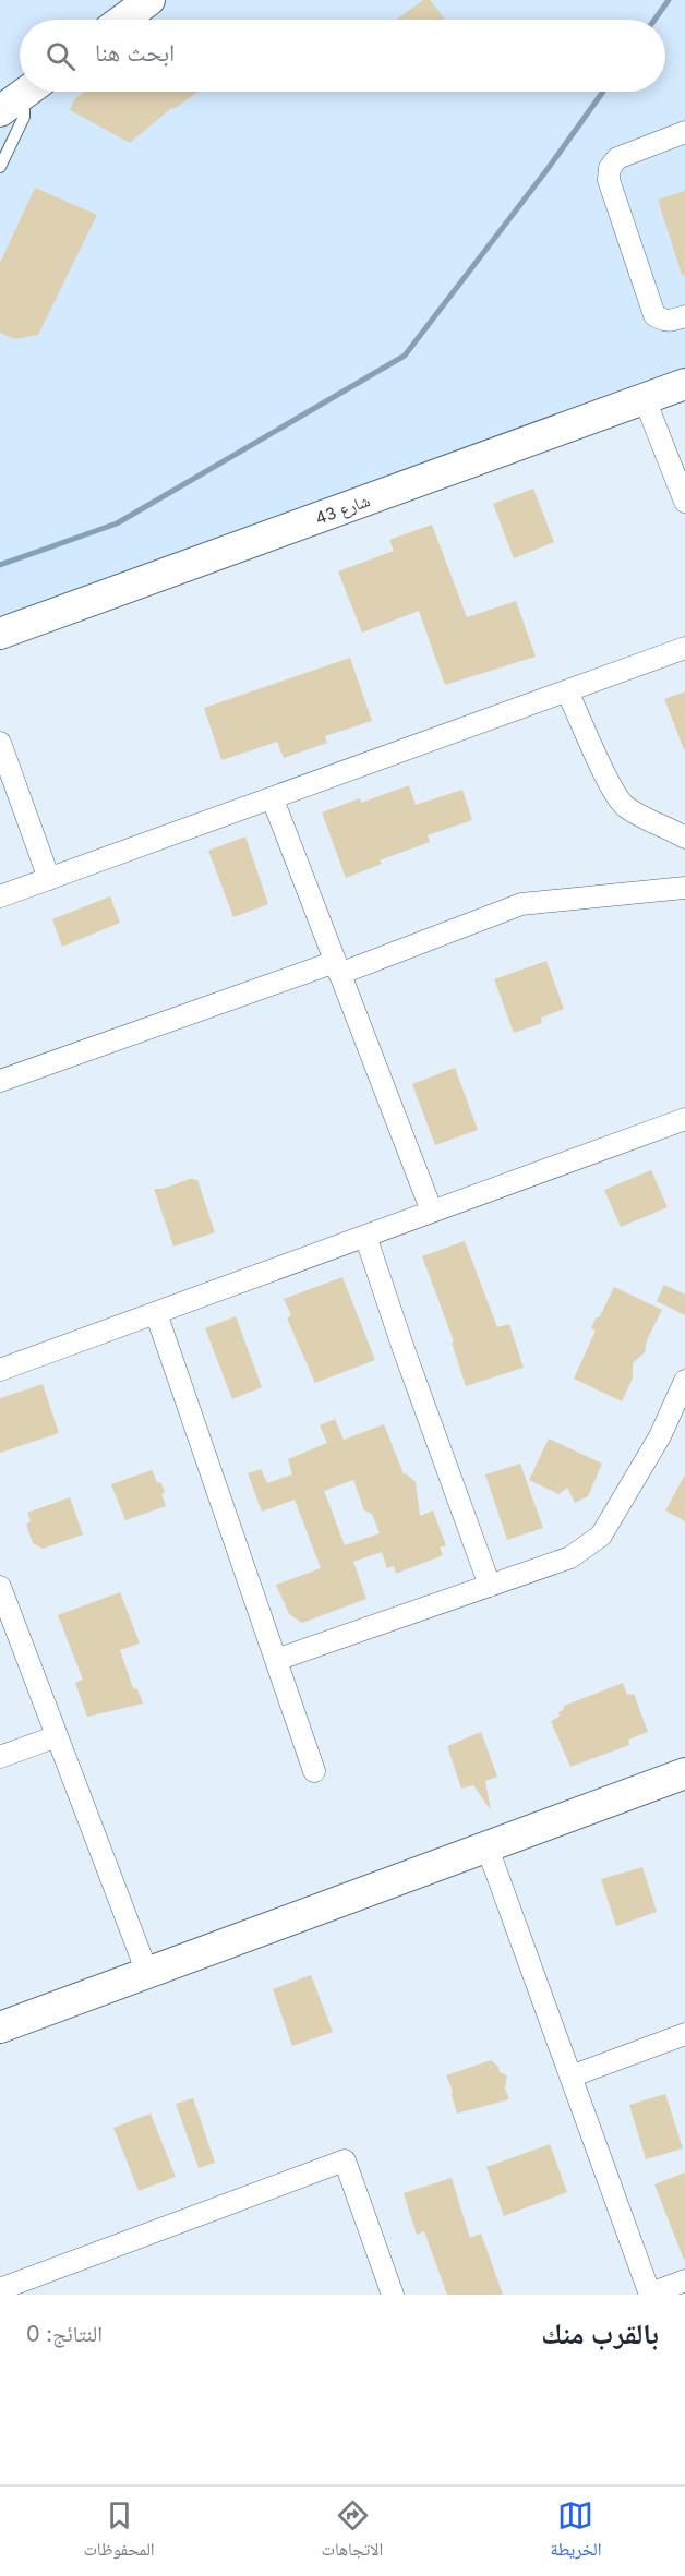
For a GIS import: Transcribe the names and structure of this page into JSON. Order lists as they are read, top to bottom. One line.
{"streets":{"street":["شارع 43"]},"page":{"search":"ابحث هنا","heading":["بالقرب منك","النتائج: 0"],"nav":["الخريطة","الاتجاهات","المحفوظات"]}}
